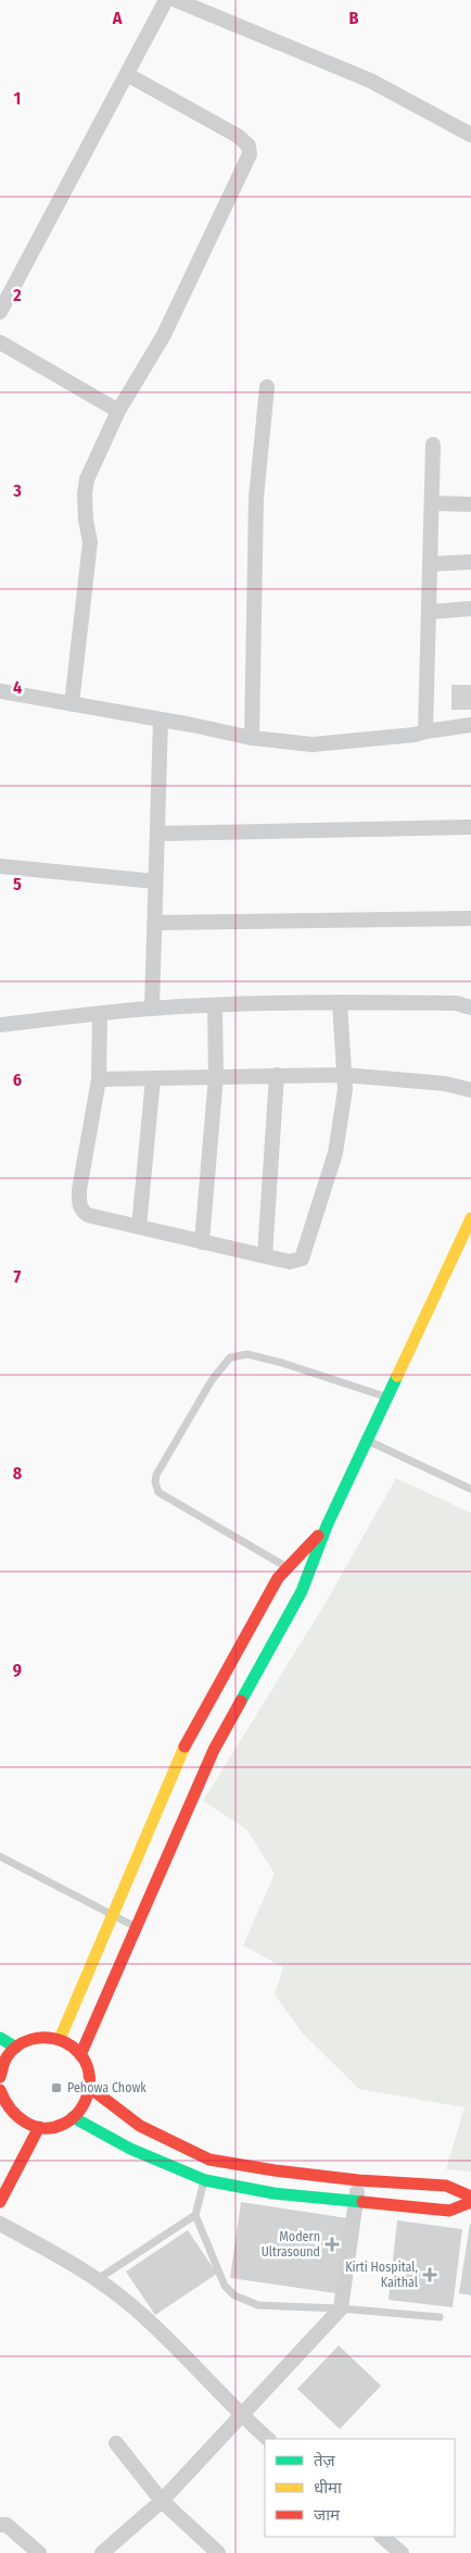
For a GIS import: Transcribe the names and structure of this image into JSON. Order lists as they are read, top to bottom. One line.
{"places":{"transit":["Pehowa Chowk"],"health":["Modern Ultrasound","Kirti Hospital, Kaithal"]},"legend":["तेज़","धीमा","जाम"],"grid":{"columns":["A","B"],"rows":["1","2","3","4","5","6","7","8","9"]}}
